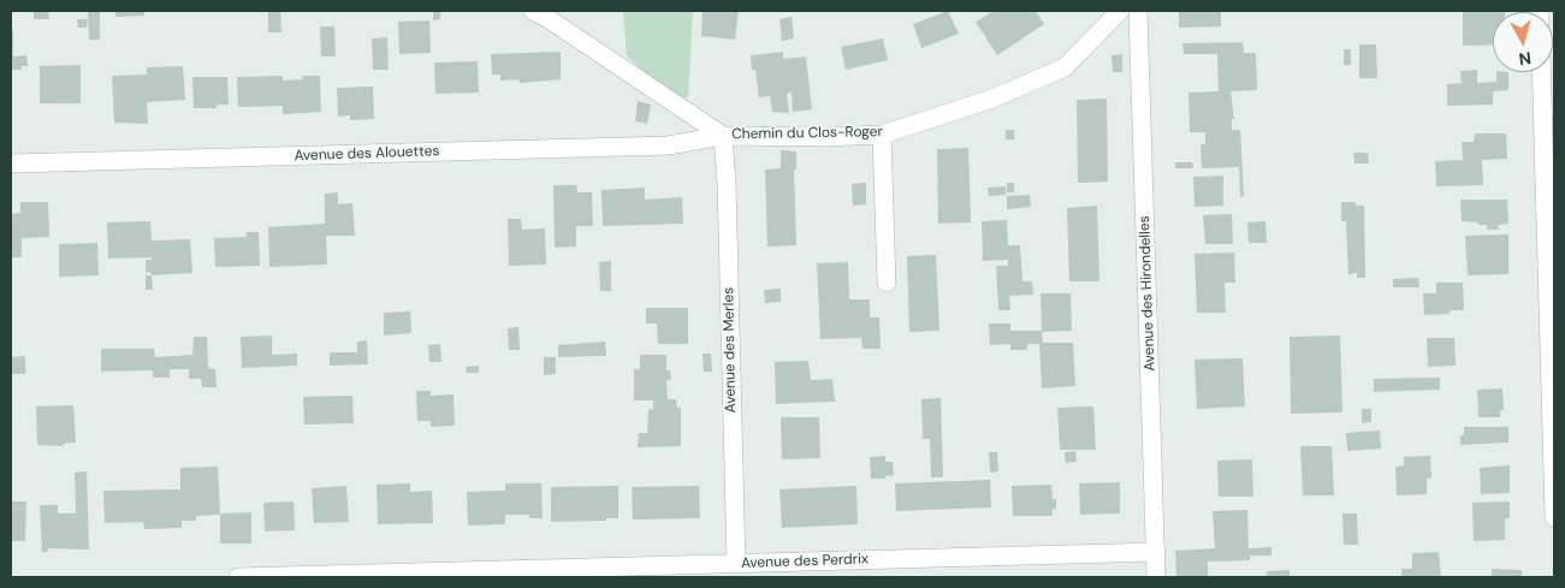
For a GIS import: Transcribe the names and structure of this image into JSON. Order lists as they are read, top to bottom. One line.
{"streets":{"street":["Chemin du Clos-Roger","Avenue des Alouettes","Avenue des Hirondelles","Avenue des Merles","Avenue des Perdrix"]},"crossings":[["Chemin du Clos-Roger","Avenue des Alouettes"],["Chemin du Clos-Roger","Avenue des Merles"],["Avenue des Alouettes","Avenue des Merles"],["Avenue des Hirondelles","Avenue des Perdrix"],["Avenue des Merles","Avenue des Perdrix"]],"north":"bottom"}
